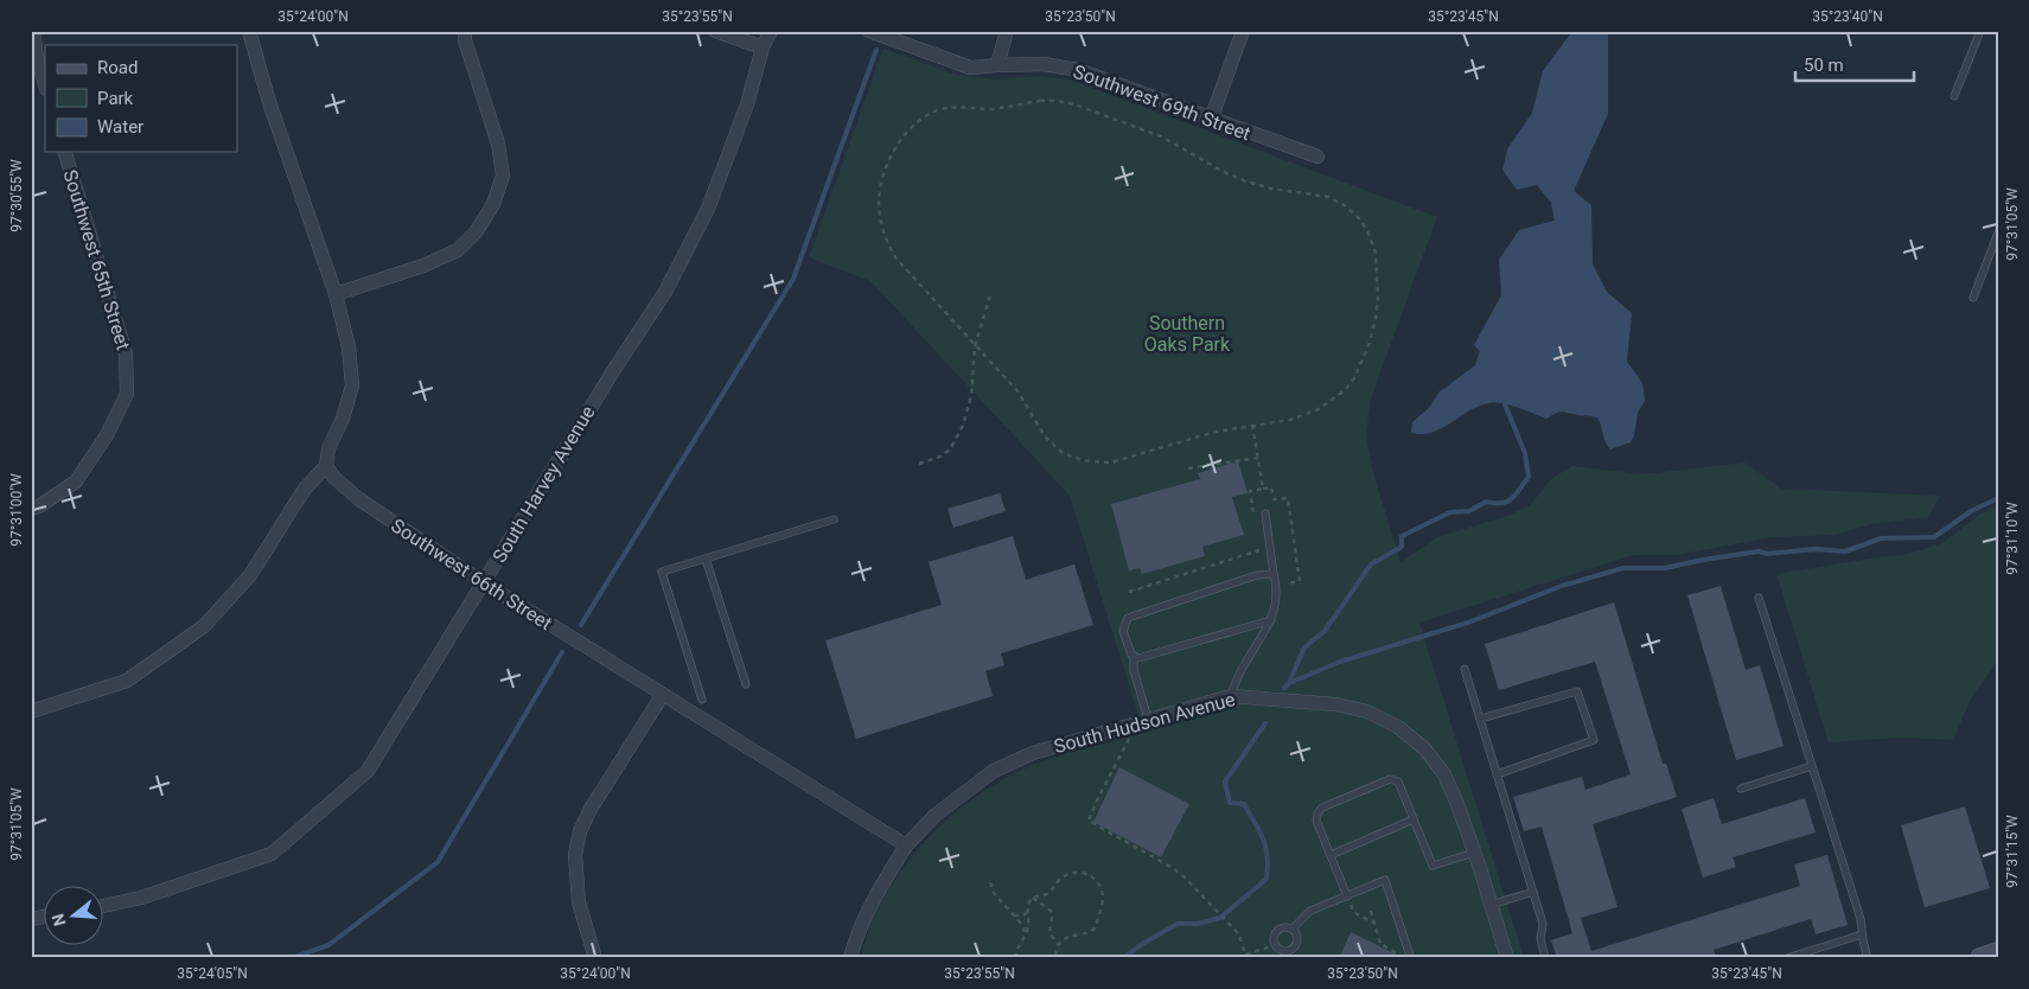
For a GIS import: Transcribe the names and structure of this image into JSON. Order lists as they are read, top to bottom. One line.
{"streets":{"street":["Southwest 69th Street","Southwest 65th Street","South Harvey Avenue","Southwest 66th Street","South Hudson Avenue"]},"crossings":[["South Harvey Avenue","Southwest 66th Street"],["Southwest 66th Street","South Hudson Avenue"]],"parks":["Southern Oaks Park"],"legend":["Road","Park","Water"],"scale_bar":"50 m","north":"left","coordinates":["35°24'00\"N","35°23'55\"N","35°23'50\"N","35°23'45\"N","35°23'40\"N","97°30'55\"W","97°31'05\"W","97°31'00\"W","97°31'10\"W","97°31'15\"W","35°24'05\"N"]}
